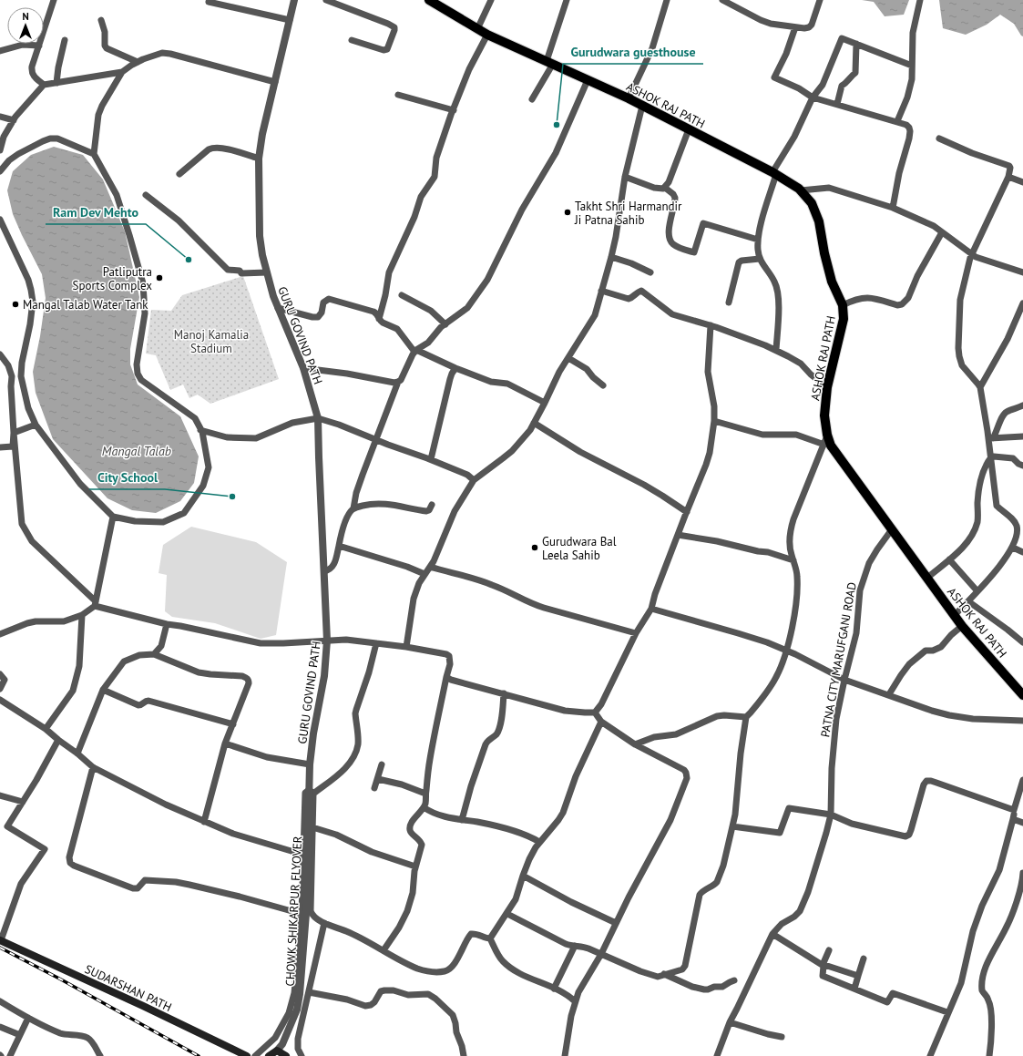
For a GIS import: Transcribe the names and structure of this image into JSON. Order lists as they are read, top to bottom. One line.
{"streets":{"main road":["ASHOK RAJ PATH","CHOWK SHIKARPUR FLYOVER","SUDARSHAN PATH"],"street":["GURU GOVIND PATH","PATNA CITY MARUFGANJ ROAD"]},"crossings":[["ASHOK RAJ PATH","PATNA CITY MARUFGANJ ROAD"],["GURU GOVIND PATH","CHOWK SHIKARPUR FLYOVER"]],"water":["Mangal Talab"],"parks":["Manoj Kamalia Stadium"],"places":["Gurudwara guesthouse","Takht Shri Harmandir Ji Patna Sahib","Ram Dev Mehto","Patliputra Sports Complex","Mangal Talab Water Tank","City School","Gurudwara Bal Leela Sahib"],"north":"top"}
